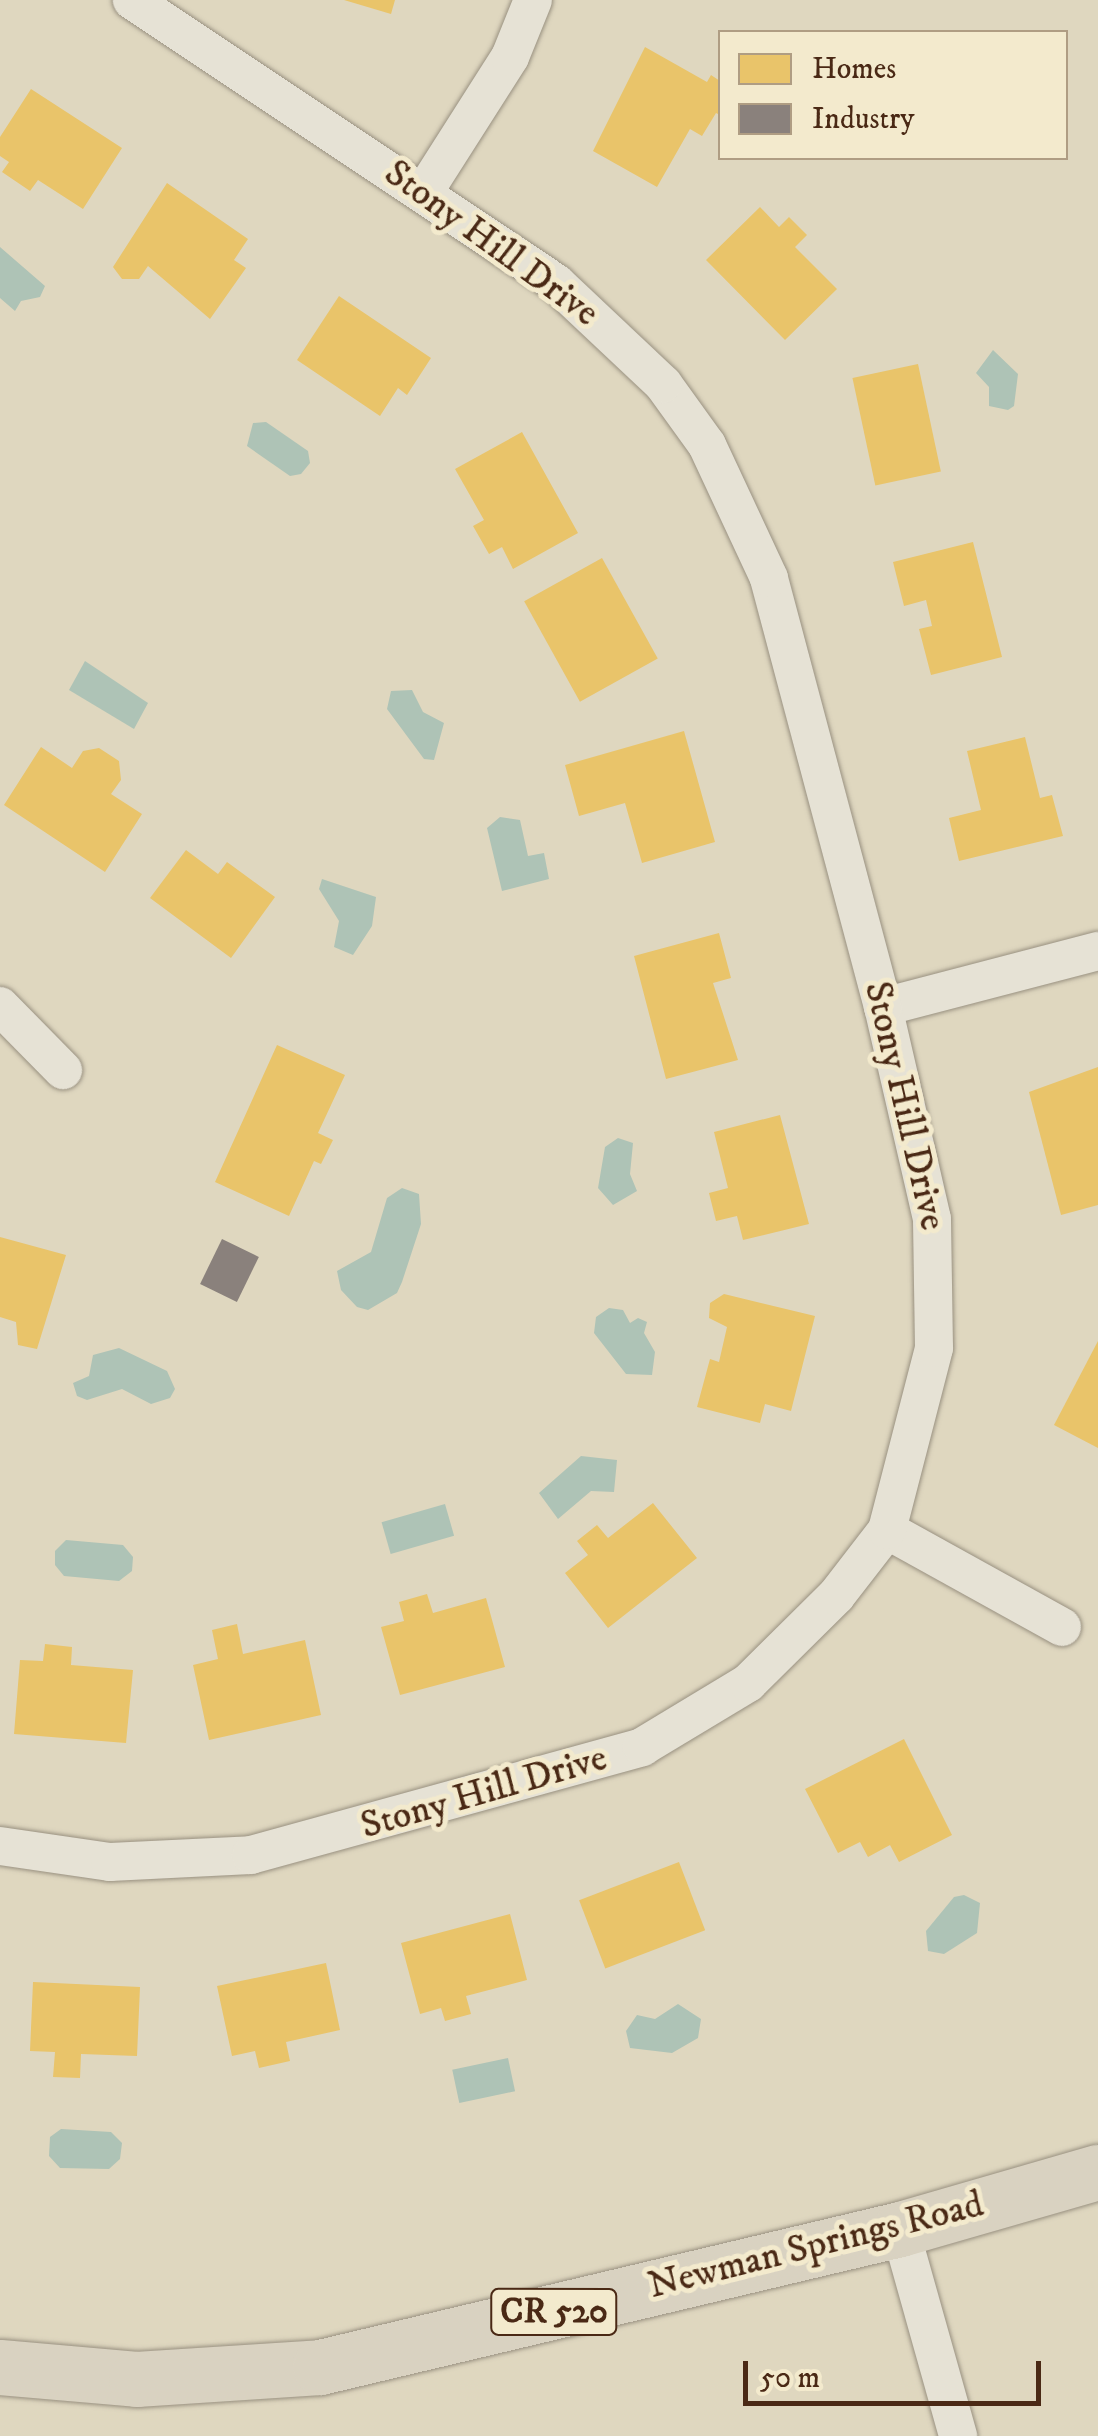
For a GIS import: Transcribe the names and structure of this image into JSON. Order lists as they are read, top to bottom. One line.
{"streets":{"main road":["Newman Springs Road","CR 520"],"street":["Stony Hill Drive"]},"legend":["Homes","Industry"],"scale_bar":"50 m"}
